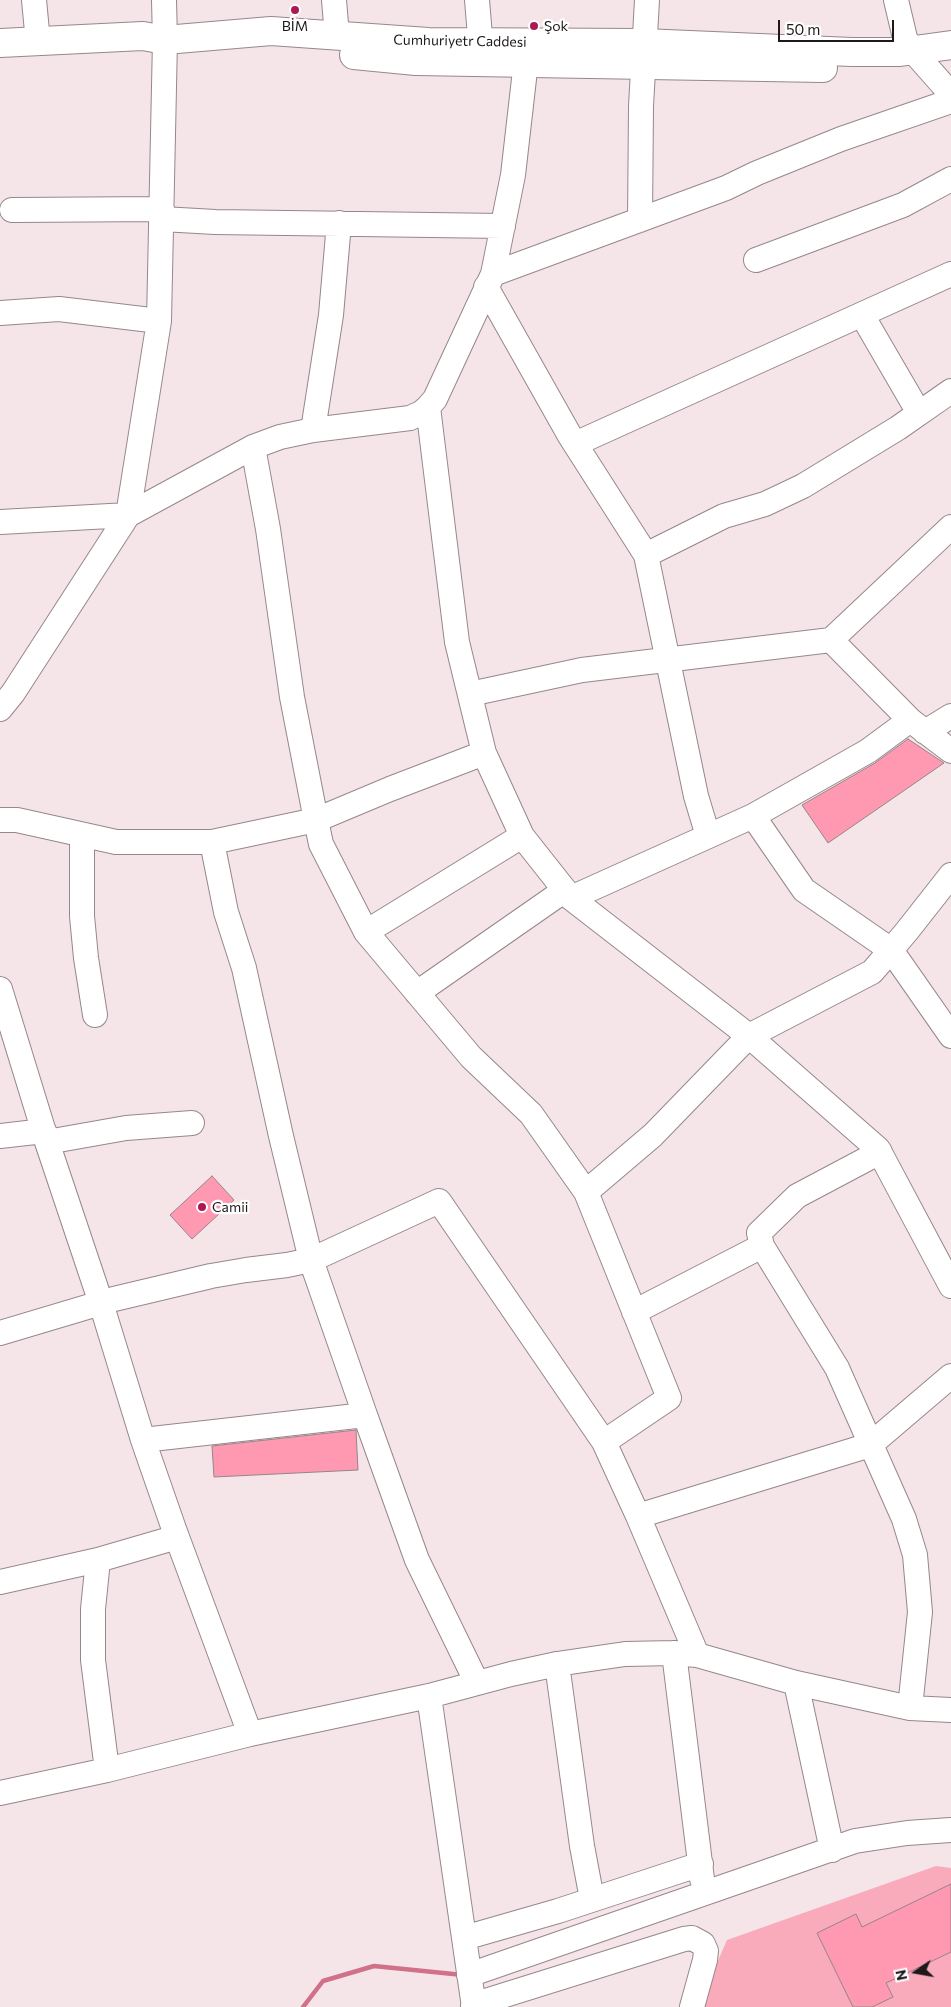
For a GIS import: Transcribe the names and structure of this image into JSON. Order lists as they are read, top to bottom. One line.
{"streets":{"main road":["Cumhuriyetr Caddesi"]},"places":["BİM","Şok","Camii"],"scale_bar":"50 m","north":"left"}
